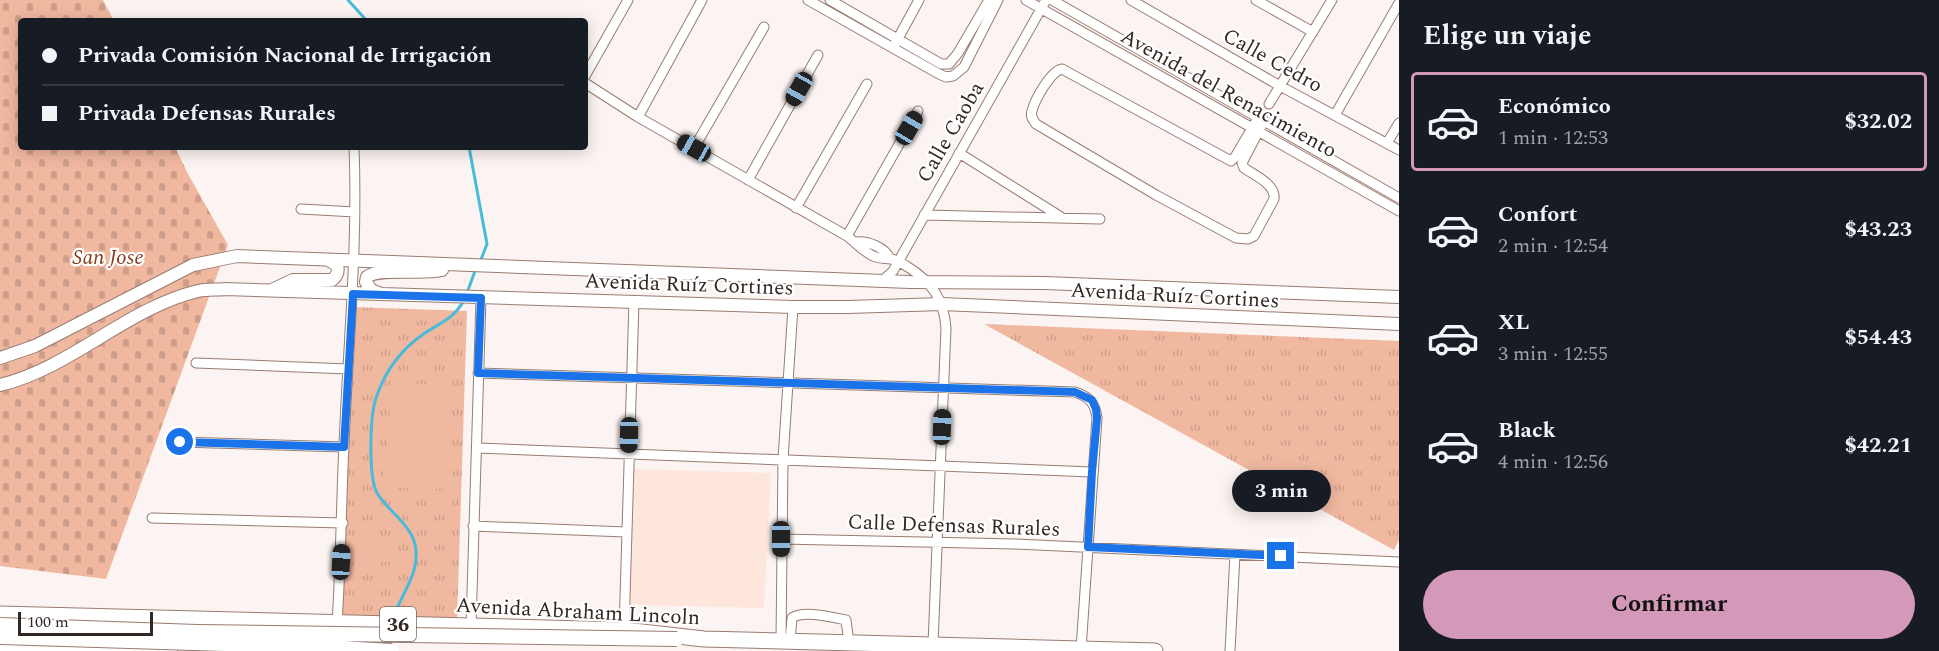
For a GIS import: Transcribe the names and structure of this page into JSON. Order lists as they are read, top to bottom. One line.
{"streets":{"main road":["Avenida Abraham Lincoln","36"],"street":["Calle Cedro","Avenida del Renacimiento","Calle Caoba","Avenida Ruíz Cortines","Calle Defensas Rurales"]},"crossings":[["Avenida del Renacimiento","Calle Caoba"],["Calle Caoba","Avenida Ruíz Cortines"]],"parks":["San Jose"],"scale_bar":"100 m","page":{"heading":"Elige un viaje","banner":["Privada Comisión Nacional de Irrigación","Privada Defensas Rurales"],"list":[{"name":"Económico","note":"1 min · 12:53","value":"$32.02"},{"name":"Confort","note":"2 min · 12:54","value":"$43.23"},{"name":"XL","note":"3 min · 12:55","value":"$54.43"},{"name":"Black","note":"4 min · 12:56","value":"$42.21"}],"bubble":"3 min","buttons":"Confirmar","scale":"100 m"}}
